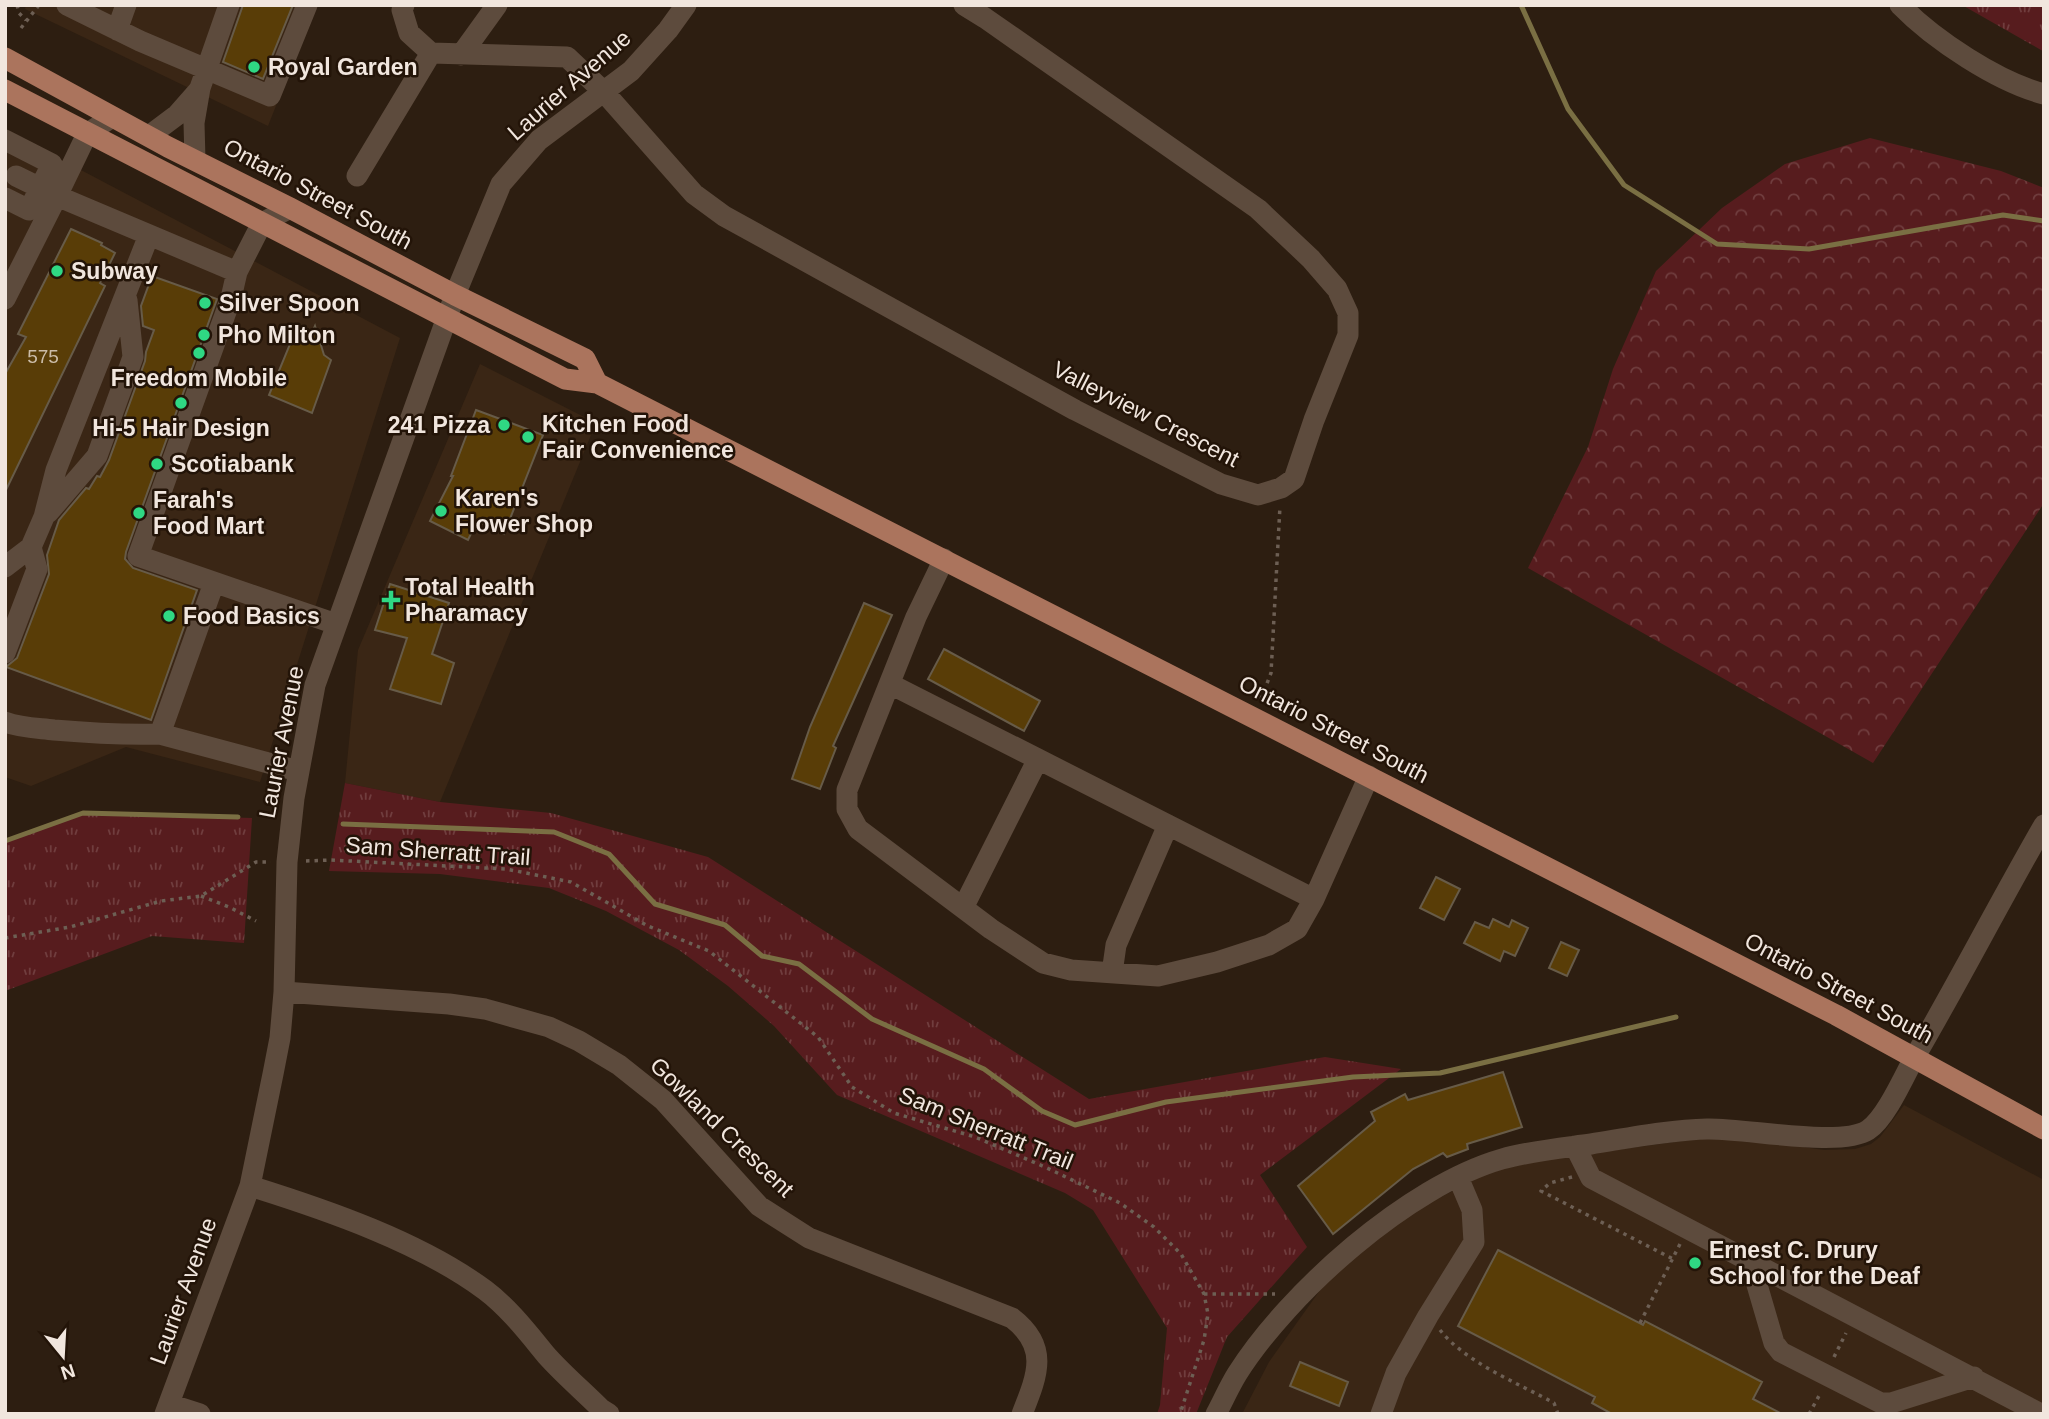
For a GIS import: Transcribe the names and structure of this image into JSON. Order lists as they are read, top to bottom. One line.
{"streets":{"main road":["Ontario Street South"],"street":["Laurier Avenue","Valleyview Crescent","Gowland Crescent"],"path":["Sam Sherratt Trail"]},"crossings":[["Laurier Avenue","Ontario Street South"],["Laurier Avenue","Valleyview Crescent"],["Laurier Avenue","Sam Sherratt Trail"],["Laurier Avenue","Gowland Crescent"]],"places":{"other":["Royal Garden","Subway","Silver Spoon","Pho Milton","Freedom Mobile","Hi-5 Hair Design","241 Pizza","Kitchen Food Fair Convenience","Scotiabank","Karen's Flower Shop","Farah's Food Mart","Food Basics","Ernest C. Drury School for the Deaf"],"health":["Total Health Pharamacy"]},"house_numbers":["575"],"north":"bottom"}
